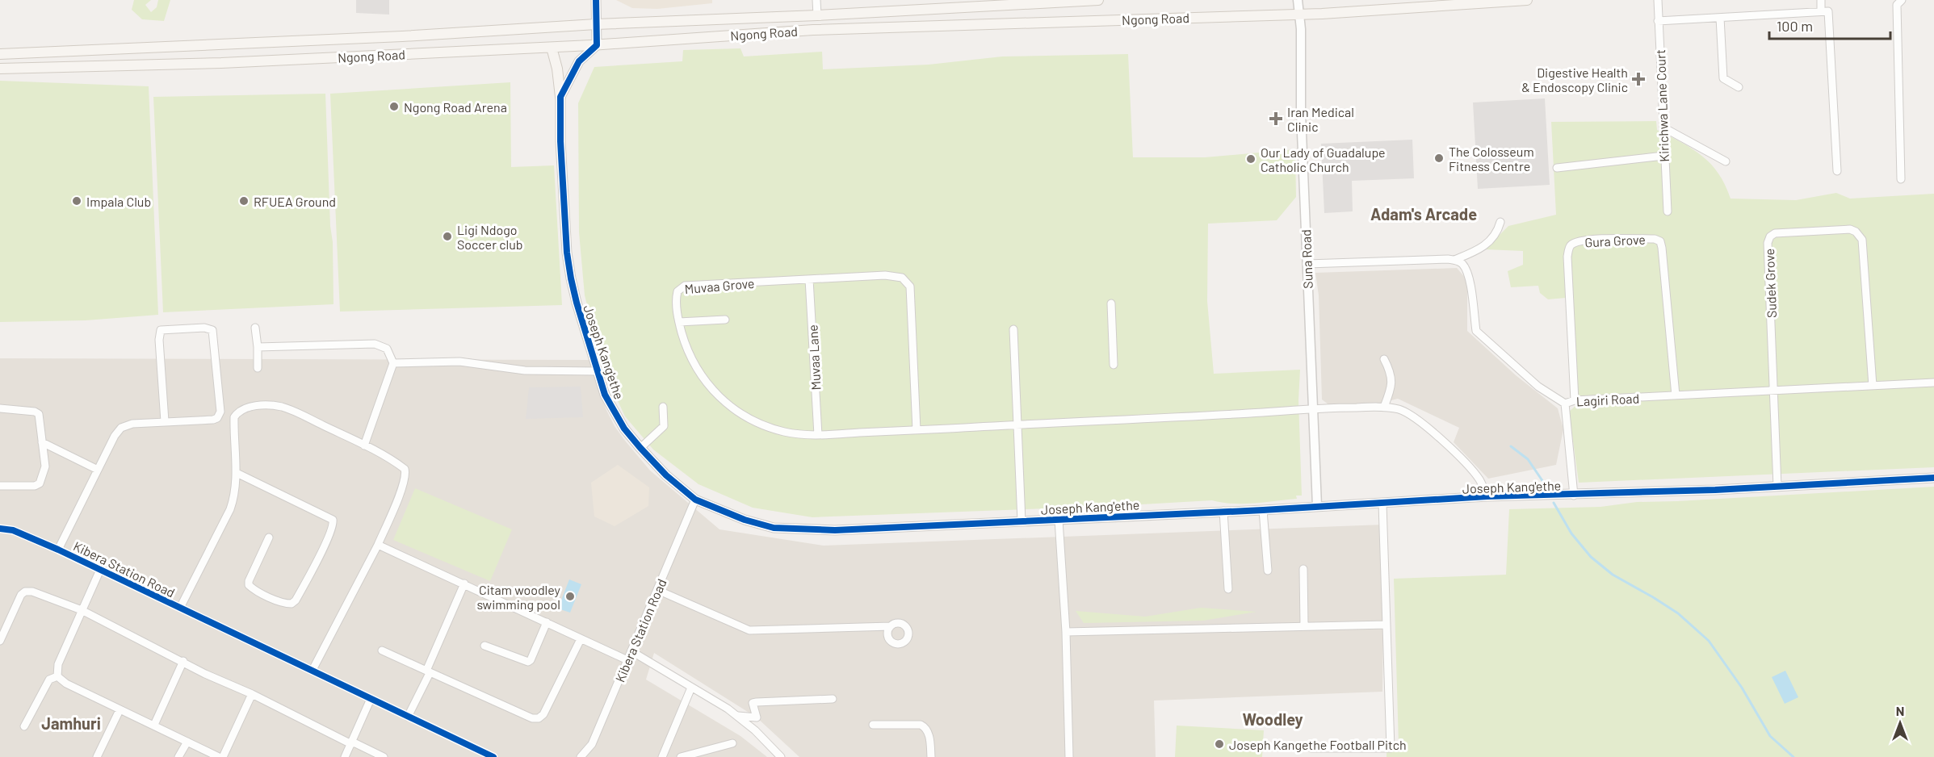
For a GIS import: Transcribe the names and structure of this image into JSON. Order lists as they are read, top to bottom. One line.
{"streets":{"main road":["Ngong Road"],"street":["Kirichwa Lane Court","Gura Grove","Suna Road","Sudek Grove","Muvaa Grove","Joseph Kang'ethe","Muvaa Lane","Lagiri Road","Kibera Station Road"]},"crossings":[["Ngong Road","Suna Road"],["Gura Grove","Lagiri Road"],["Suna Road","Joseph Kang'ethe"],["Sudek Grove","Joseph Kang'ethe"],["Sudek Grove","Lagiri Road"],["Muvaa Grove","Muvaa Lane"],["Joseph Kang'ethe","Kibera Station Road"]],"districts":["Adam's Arcade","Woodley","Jamhuri"],"places":{"health":["Digestive Health & Endoscopy Clinic","Iran Medical Clinic"],"other":["Ngong Road Arena","The Colosseum Fitness Centre","Our Lady of Guadalupe Catholic Church","Impala Club","RFUEA Ground","Ligi Ndogo Soccer club","Citam woodley swimming pool","Joseph Kangethe Football Pitch"]},"scale_bar":"100 m","north":"top"}
